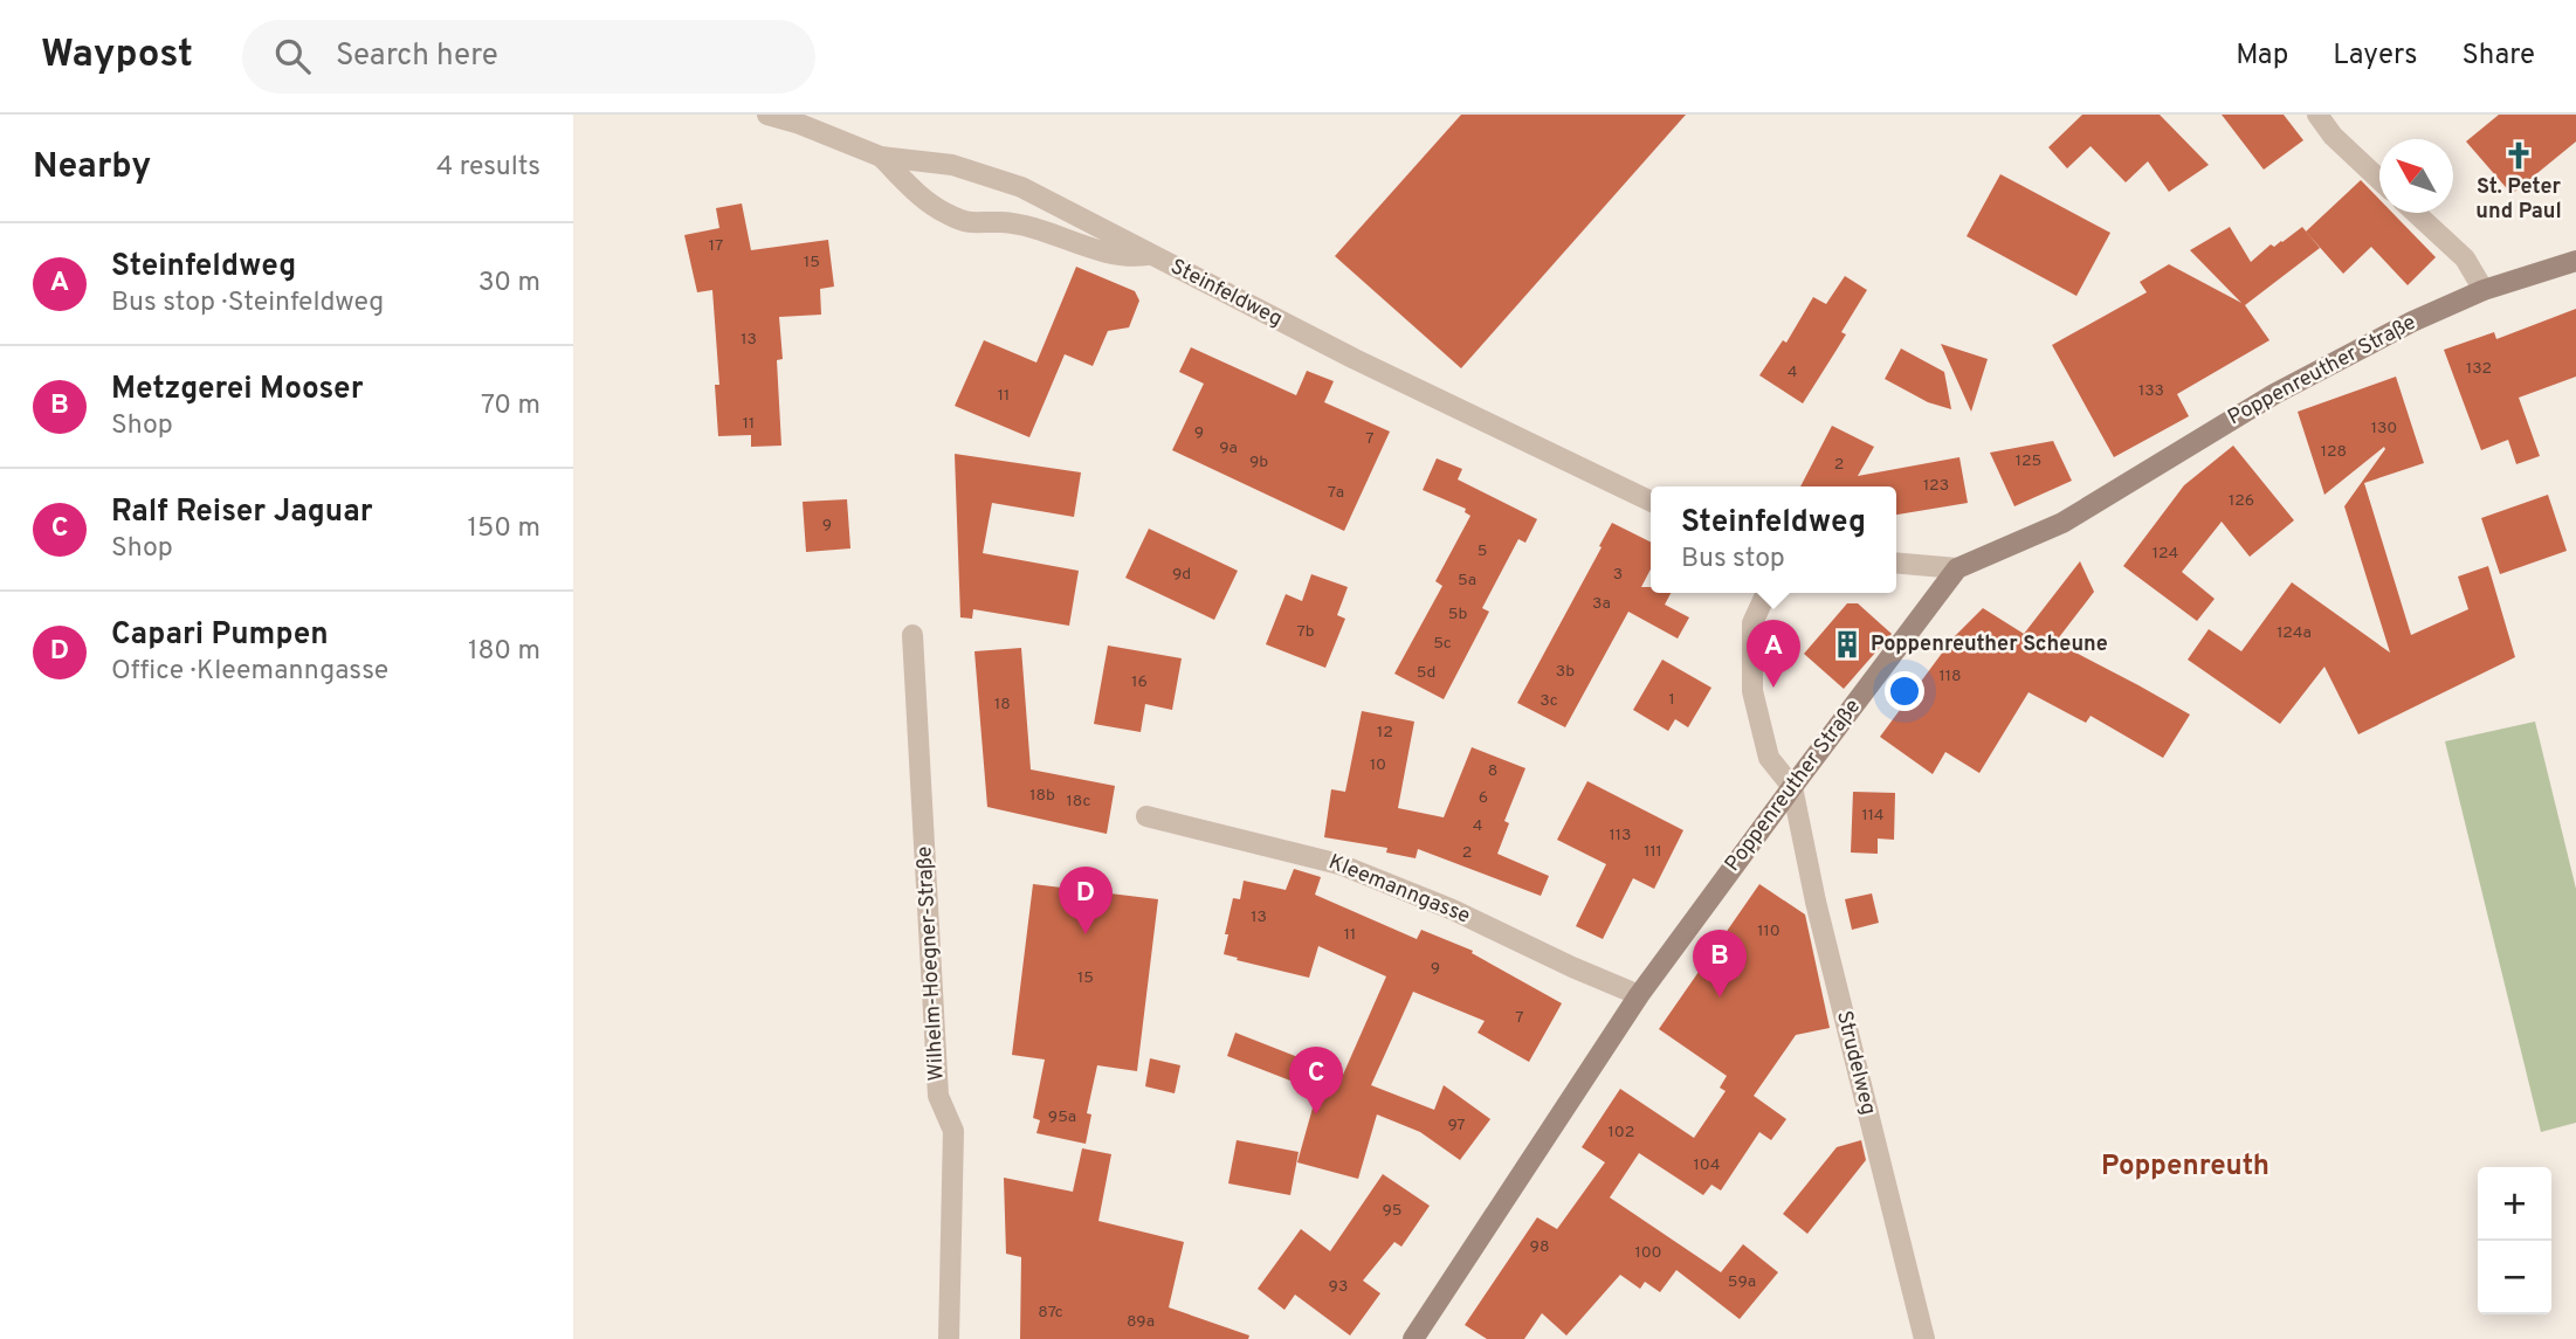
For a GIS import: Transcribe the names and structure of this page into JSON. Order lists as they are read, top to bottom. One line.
{"streets":{"street":["Steinfeldweg","Poppenreuther Straße","Kleemanngasse","Wilhelm-Hoegner-Straße","Strudelweg"]},"crossings":[["Poppenreuther Straße","Kleemanngasse"],["Poppenreuther Straße","Strudelweg"]],"districts":["Poppenreuth"],"places":{"church":["St. Peter und Paul"],"building":["Poppenreuther Scheune"]},"house_numbers":["17","15","13","132","4","133","11","11","130","9","7","9a","128","125","9b","2","123","7a","126","9","5","124","9d","3","5a","3a","5b","7b","124a","5c","3b","5d","118","16","1","3c","18","12","10","8","18b","6","18c","114","4","113","111","2","13","110","11","9","15","7","95a","97","102","104","95","98","100","59a","93","87c","89a"],"north":"top left","page":{"header":"Waypost","search":"Search here","nav":["Map","Layers","Share"],"heading":["Nearby","4 results"],"list":[{"mark":"A","name":"Steinfeldweg","note":"Bus stop · Steinfeldweg","value":"30 m"},{"mark":"B","name":"Metzgerei Mooser","note":"Shop","value":"70 m"},{"mark":"C","name":"Ralf Reiser Jaguar","note":"Shop","value":"150 m"},{"mark":"D","name":"Capari Pumpen","note":"Office · Kleemanngasse","value":"180 m"}],"popup":["Steinfeldweg","Bus stop"],"pins":["A","D","B","C"],"map_buttons":["+","−"]}}
